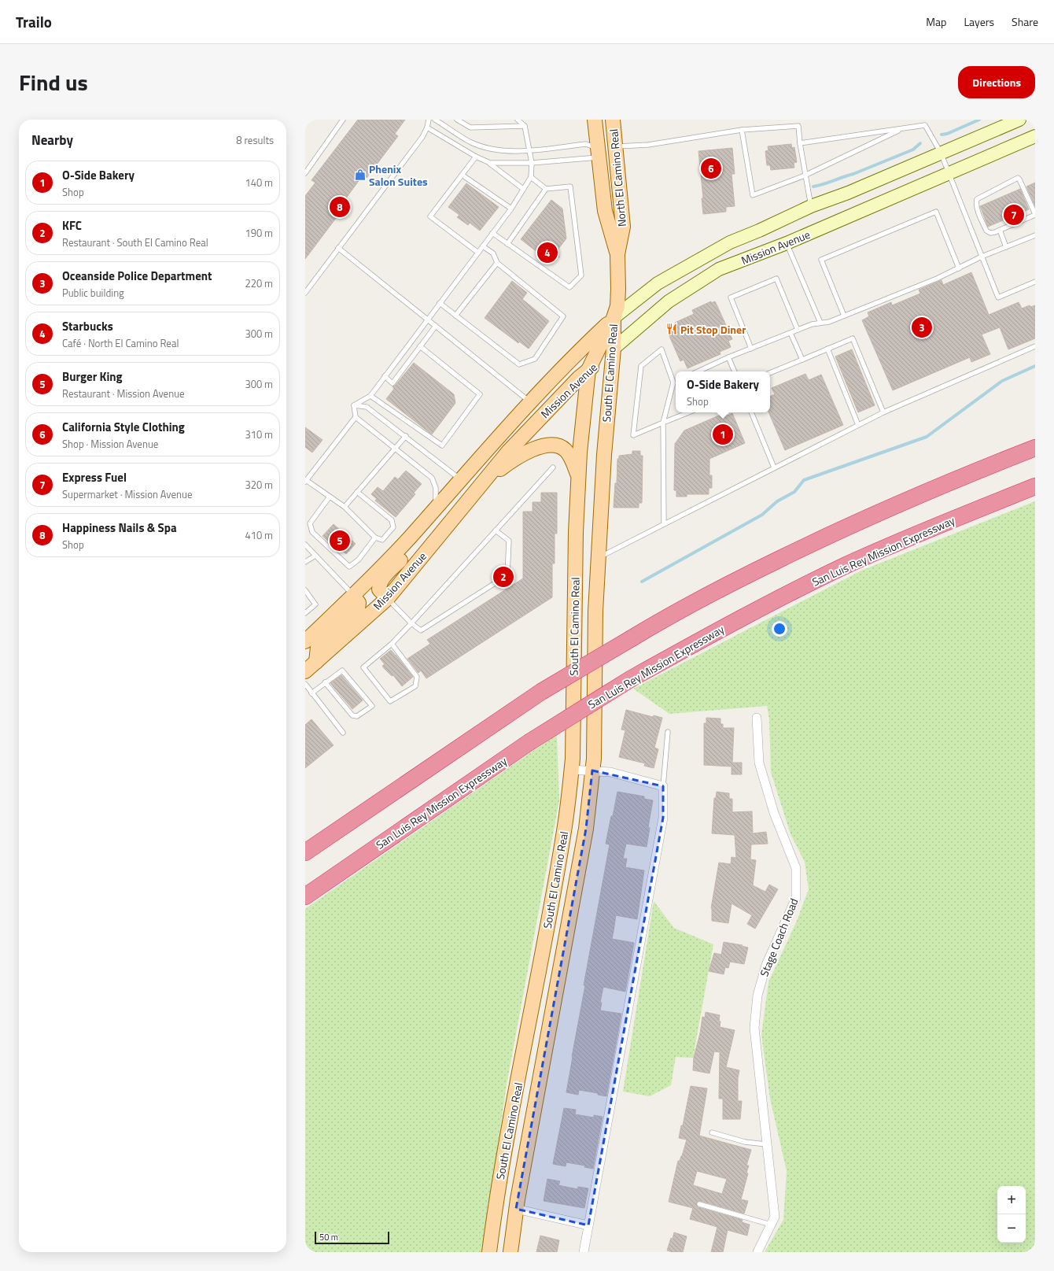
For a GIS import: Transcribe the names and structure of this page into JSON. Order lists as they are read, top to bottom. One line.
{"streets":{"highway":["San Luis Rey Mission Expressway"],"main road":["North El Camino Real","Mission Avenue","South El Camino Real"],"street":["Stage Coach Road"]},"crossings":[["North El Camino Real","Mission Avenue"],["North El Camino Real","South El Camino Real"],["Mission Avenue","South El Camino Real"]],"places":{"shop":["Phenix Salon Suites"],"restaurant":["Pit Stop Diner"]},"scale_bar":"50 m","page":{"header":"Trailo","nav":["Map","Layers","Share"],"title":"Find us","buttons":"Directions","heading":["Nearby","8 results"],"pins":["6","8","7","4","3","1","5","2"],"list":[{"mark":"1","name":"O-Side Bakery","note":"Shop","value":"140 m"},{"mark":"2","name":"KFC","note":"Restaurant · South El Camino Real","value":"190 m"},{"mark":"3","name":"Oceanside Police Department","note":"Public building","value":"220 m"},{"mark":"4","name":"Starbucks","note":"Café · North El Camino Real","value":"300 m"},{"mark":"5","name":"Burger King","note":"Restaurant · Mission Avenue","value":"300 m"},{"mark":"6","name":"California Style Clothing","note":"Shop · Mission Avenue","value":"310 m"},{"mark":"7","name":"Express Fuel","note":"Supermarket · Mission Avenue","value":"320 m"},{"mark":"8","name":"Happiness Nails & Spa","note":"Shop","value":"410 m"}],"popup":["O-Side Bakery","Shop"],"map_buttons":["+","−"],"scale":"50 m"}}
